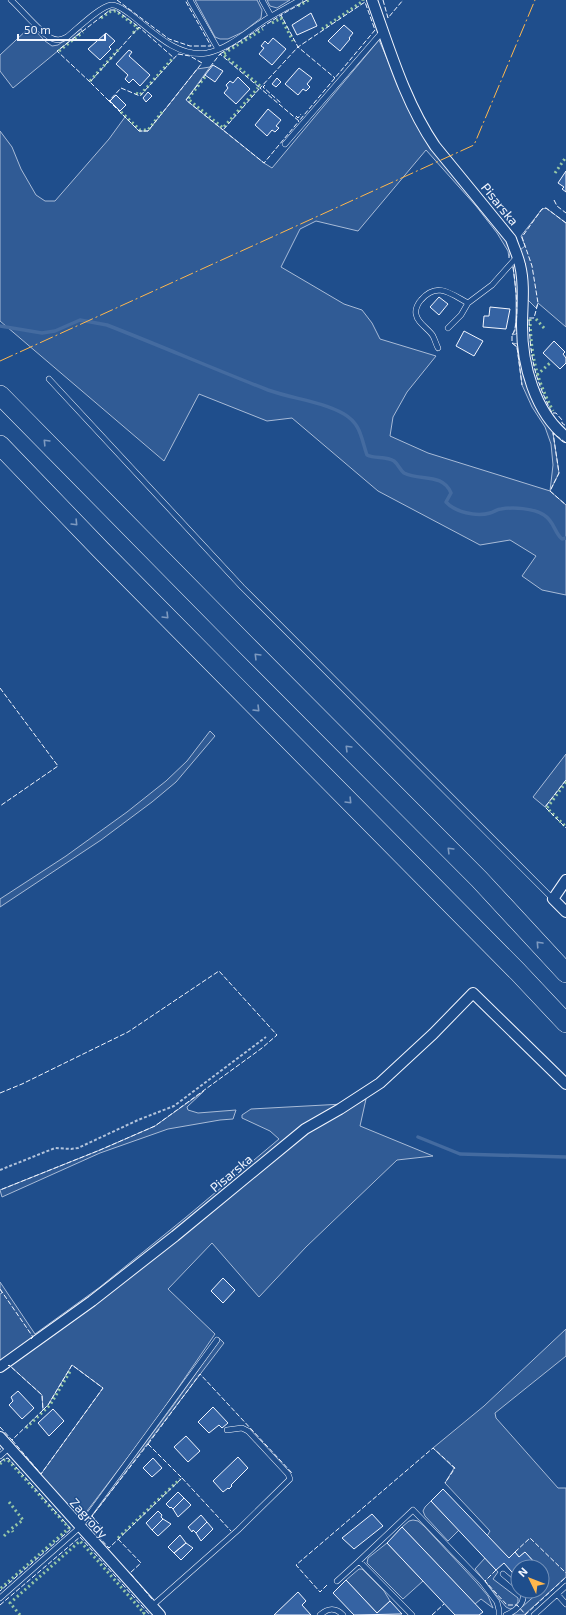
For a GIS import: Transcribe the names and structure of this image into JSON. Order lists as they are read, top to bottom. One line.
{"streets":{"street":["Pisarska","Zagrody"]},"scale_bar":"50 m","north":"top left"}
